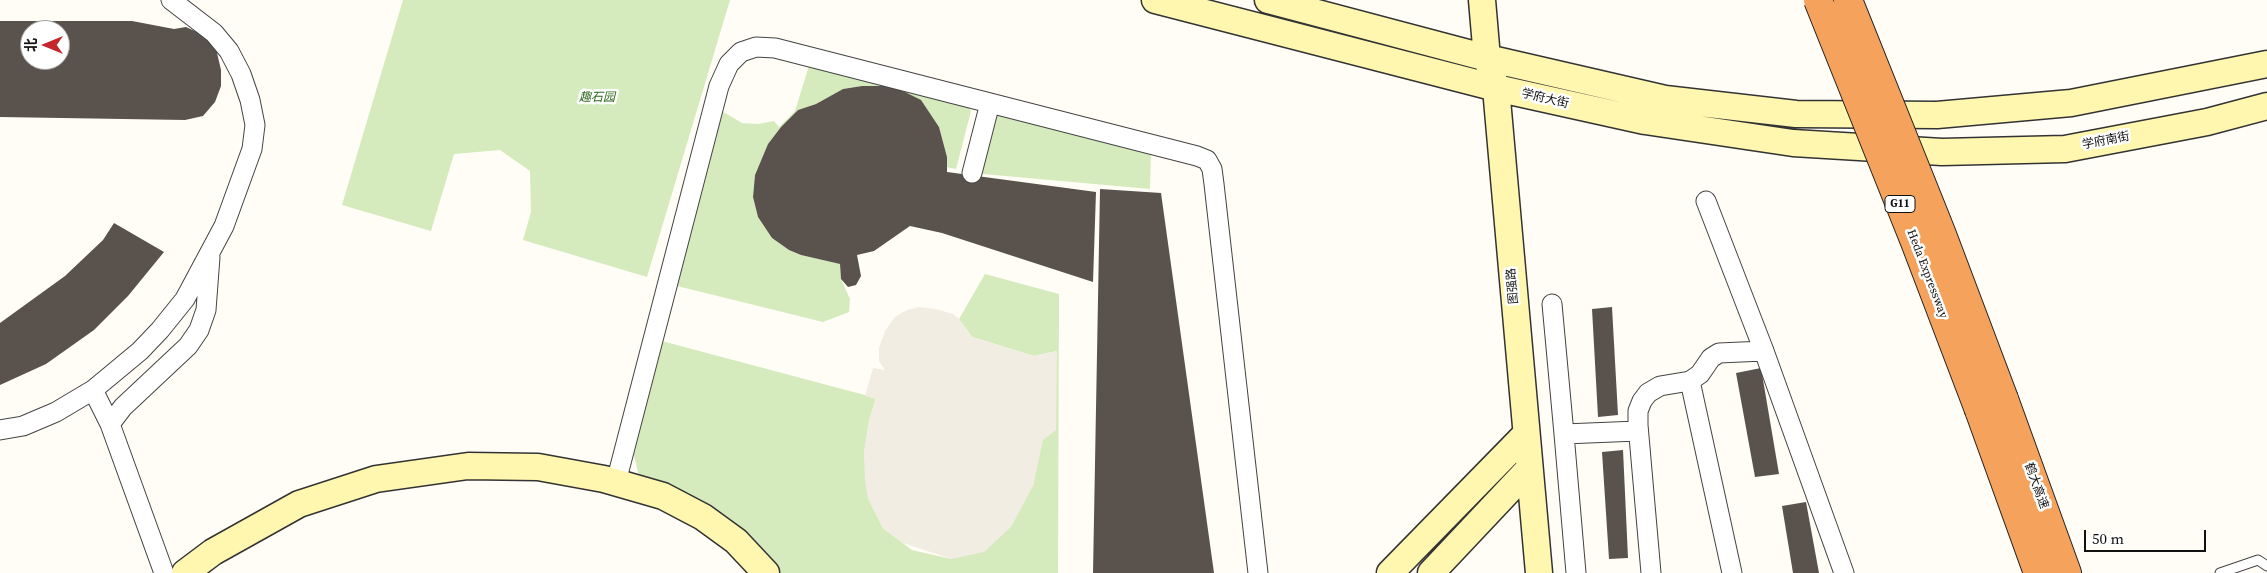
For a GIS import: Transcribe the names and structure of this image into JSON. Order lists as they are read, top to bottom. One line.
{"streets":{"highway":["G11","Heda Expressway","鹤大高速"],"main road":["学府大街","学府南街","图强路"]},"crossings":[["学府大街","学府南街"],["学府大街","图强路"]],"parks":["趣石园"],"scale_bar":"50 m","north":"left"}
